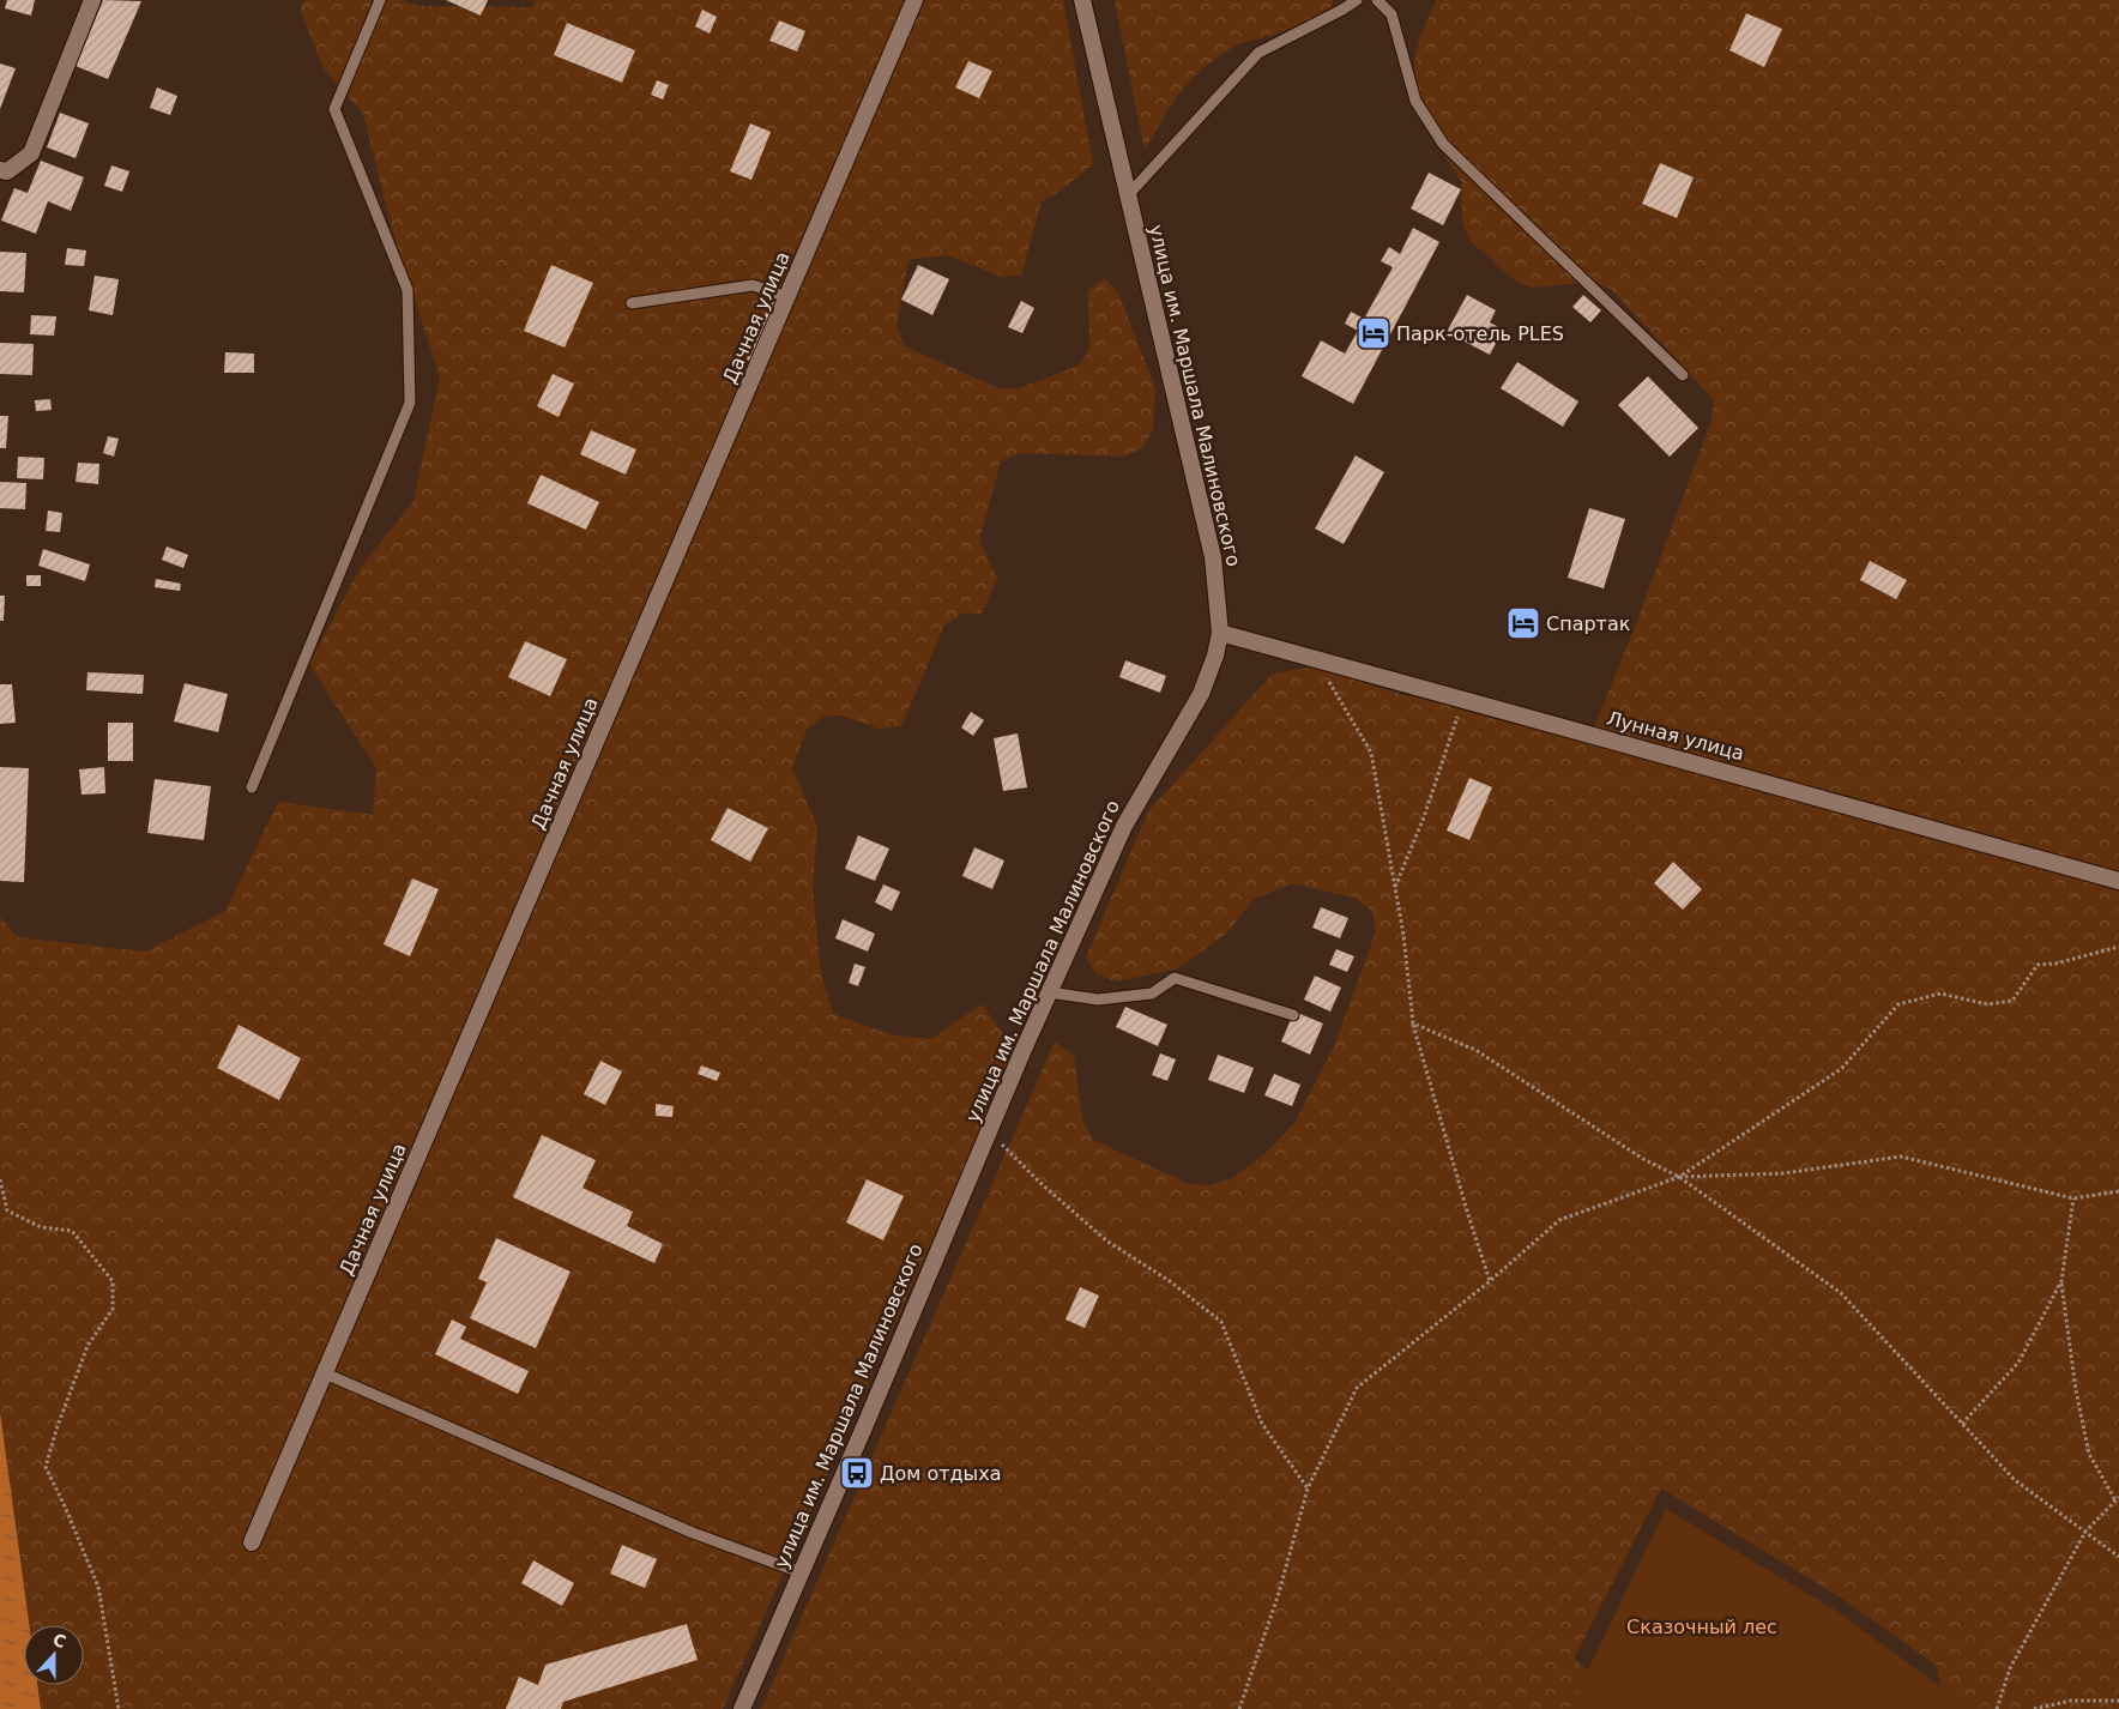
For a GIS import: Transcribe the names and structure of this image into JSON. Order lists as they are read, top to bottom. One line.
{"streets":{"street":["Дачная улица","улица им. Маршала Малиновского","Лунная улица"]},"crossings":[["улица им. Маршала Малиновского","Лунная улица"]],"parks":["Сказочный лес"],"places":{"hotel":["Парк-отель PLES","Спартак"],"bus stop":["Дом отдыха"]},"north":"top"}
